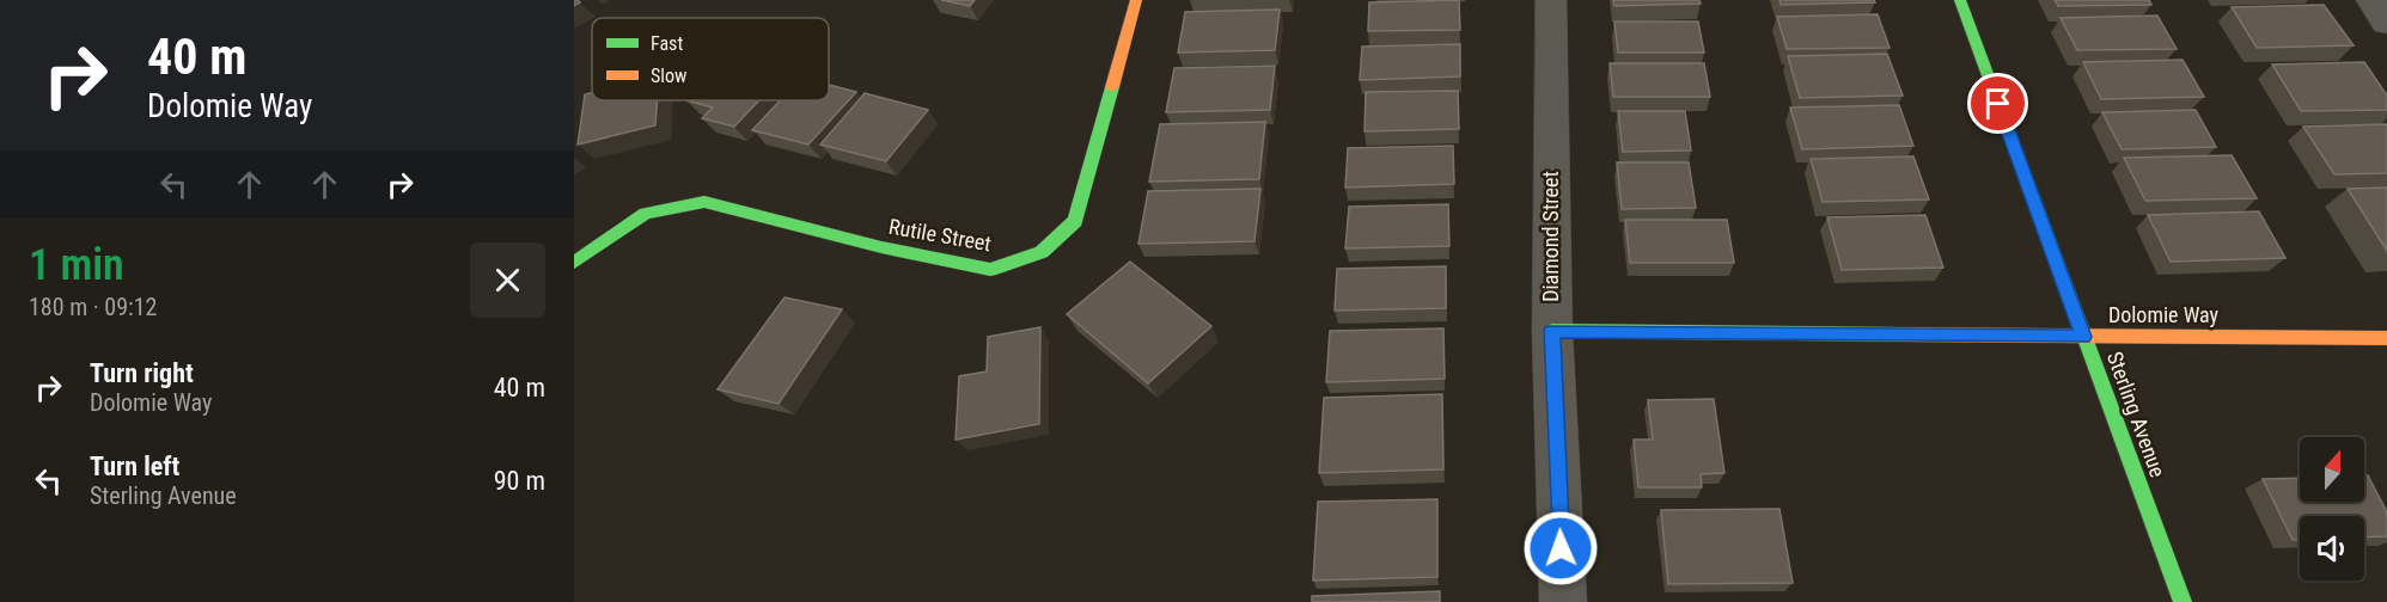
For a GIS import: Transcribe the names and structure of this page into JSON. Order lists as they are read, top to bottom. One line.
{"streets":{"street":["Rutile Street","Diamond Street","Dolomie Way","Sterling Avenue"]},"crossings":[["Diamond Street","Dolomie Way"],["Dolomie Way","Sterling Avenue"]],"legend":["Fast","Slow"],"north":"top","page":{"turn":["40 m","Dolomie Way"],"heading":["1 min","180 m · 09:12"],"list":[{"name":"Turn right","note":"Dolomie Way","value":"40 m"},{"name":"Turn left","note":"Sterling Avenue","value":"90 m"}]}}
